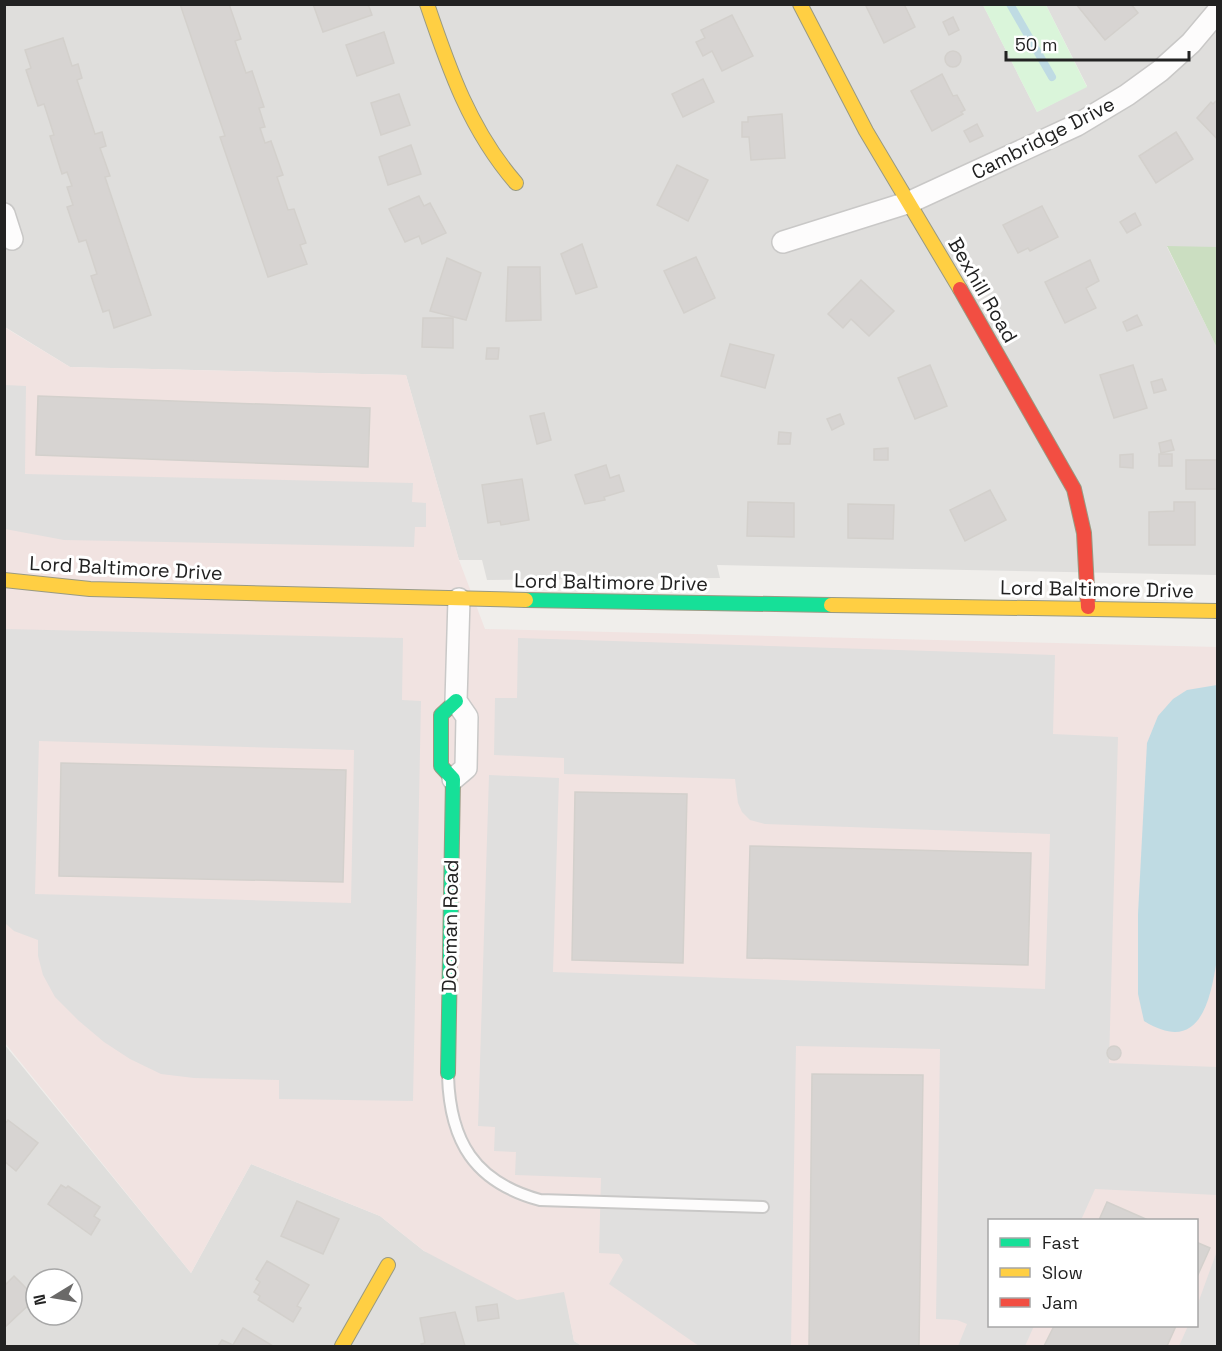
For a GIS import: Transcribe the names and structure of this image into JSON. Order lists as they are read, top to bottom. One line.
{"streets":{"street":["Cambridge Drive","Bexhill Road","Lord Baltimore Drive","Dooman Road"]},"crossings":[["Cambridge Drive","Bexhill Road"],["Bexhill Road","Lord Baltimore Drive"],["Lord Baltimore Drive","Dooman Road"]],"legend":["Fast","Slow","Jam"],"scale_bar":"50 m","north":"left"}
